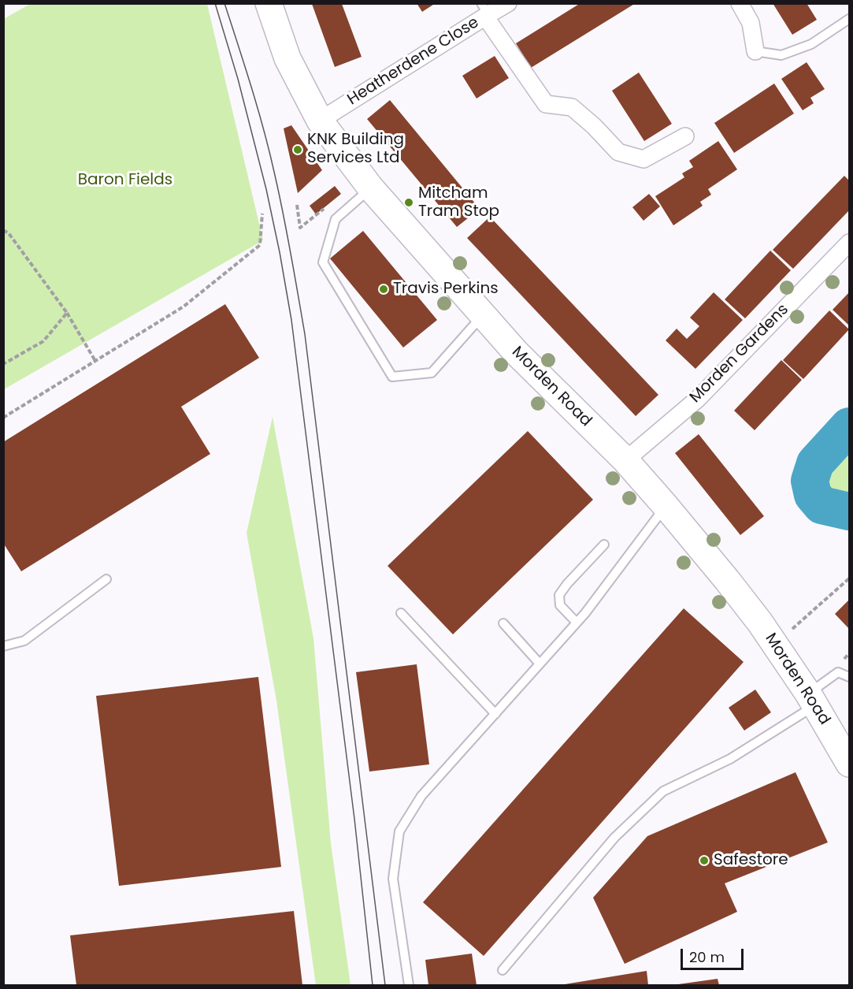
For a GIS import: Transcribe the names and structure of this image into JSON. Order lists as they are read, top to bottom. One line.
{"streets":{"main road":["Morden Road"],"street":["Heatherdene Close","Morden Gardens"]},"crossings":[["Heatherdene Close","Morden Road"],["Morden Gardens","Morden Road"]],"parks":["Baron Fields"],"places":["KNK Building Services Ltd","Mitcham Tram Stop","Travis Perkins","Safestore"],"scale_bar":"20 m"}
